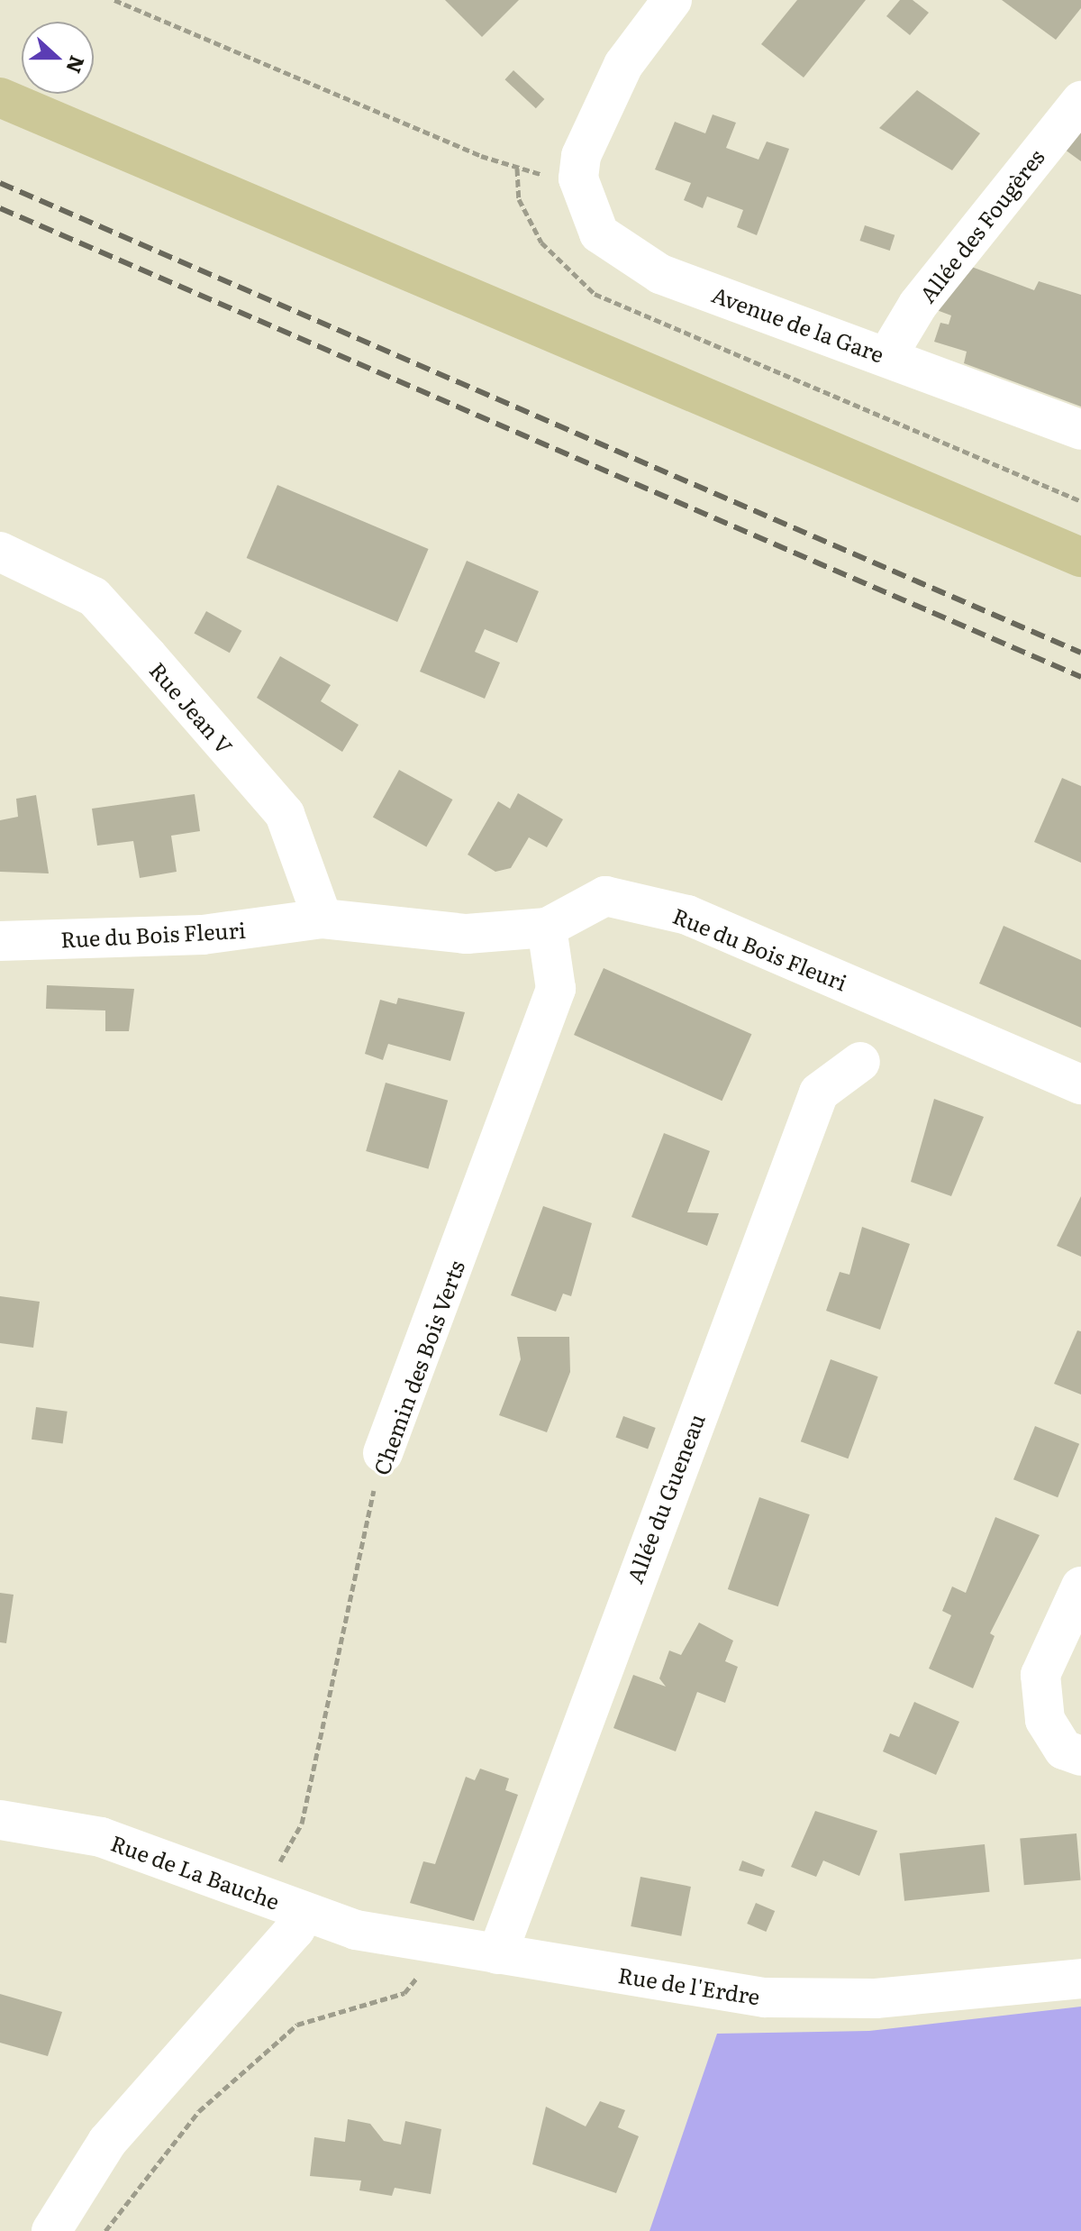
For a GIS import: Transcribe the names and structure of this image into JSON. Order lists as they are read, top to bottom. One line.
{"streets":{"street":["Allée des Fougères","Avenue de la Gare","Rue Jean V","Rue du Bois Fleuri","Chemin des Bois Verts","Allée du Gueneau","Rue de La Bauche","Rue de l'Erdre"]},"crossings":[["Allée des Fougères","Avenue de la Gare"],["Rue Jean V","Rue du Bois Fleuri"],["Rue du Bois Fleuri","Chemin des Bois Verts"],["Chemin des Bois Verts","Rue de La Bauche"],["Allée du Gueneau","Rue de l'Erdre"],["Rue de La Bauche","Rue de l'Erdre"]],"north":"right"}
